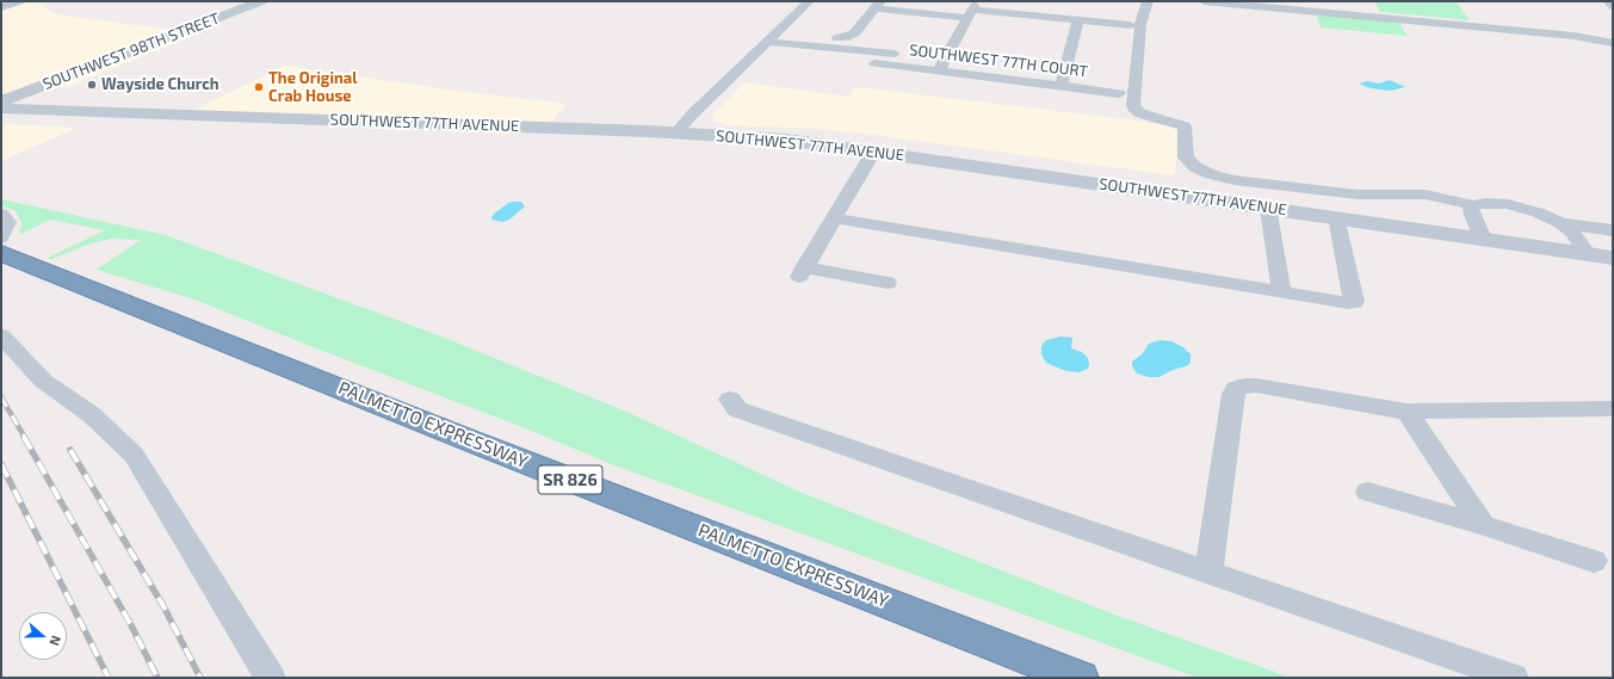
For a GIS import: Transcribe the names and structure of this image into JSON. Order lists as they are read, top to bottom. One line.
{"streets":{"highway":["PALMETTO EXPRESSWAY","SR 826"],"street":["SOUTHWEST 98TH STREET","SOUTHWEST 77TH COURT","SOUTHWEST 77TH AVENUE"]},"places":["Wayside Church","The Original Crab House"],"north":"right"}
